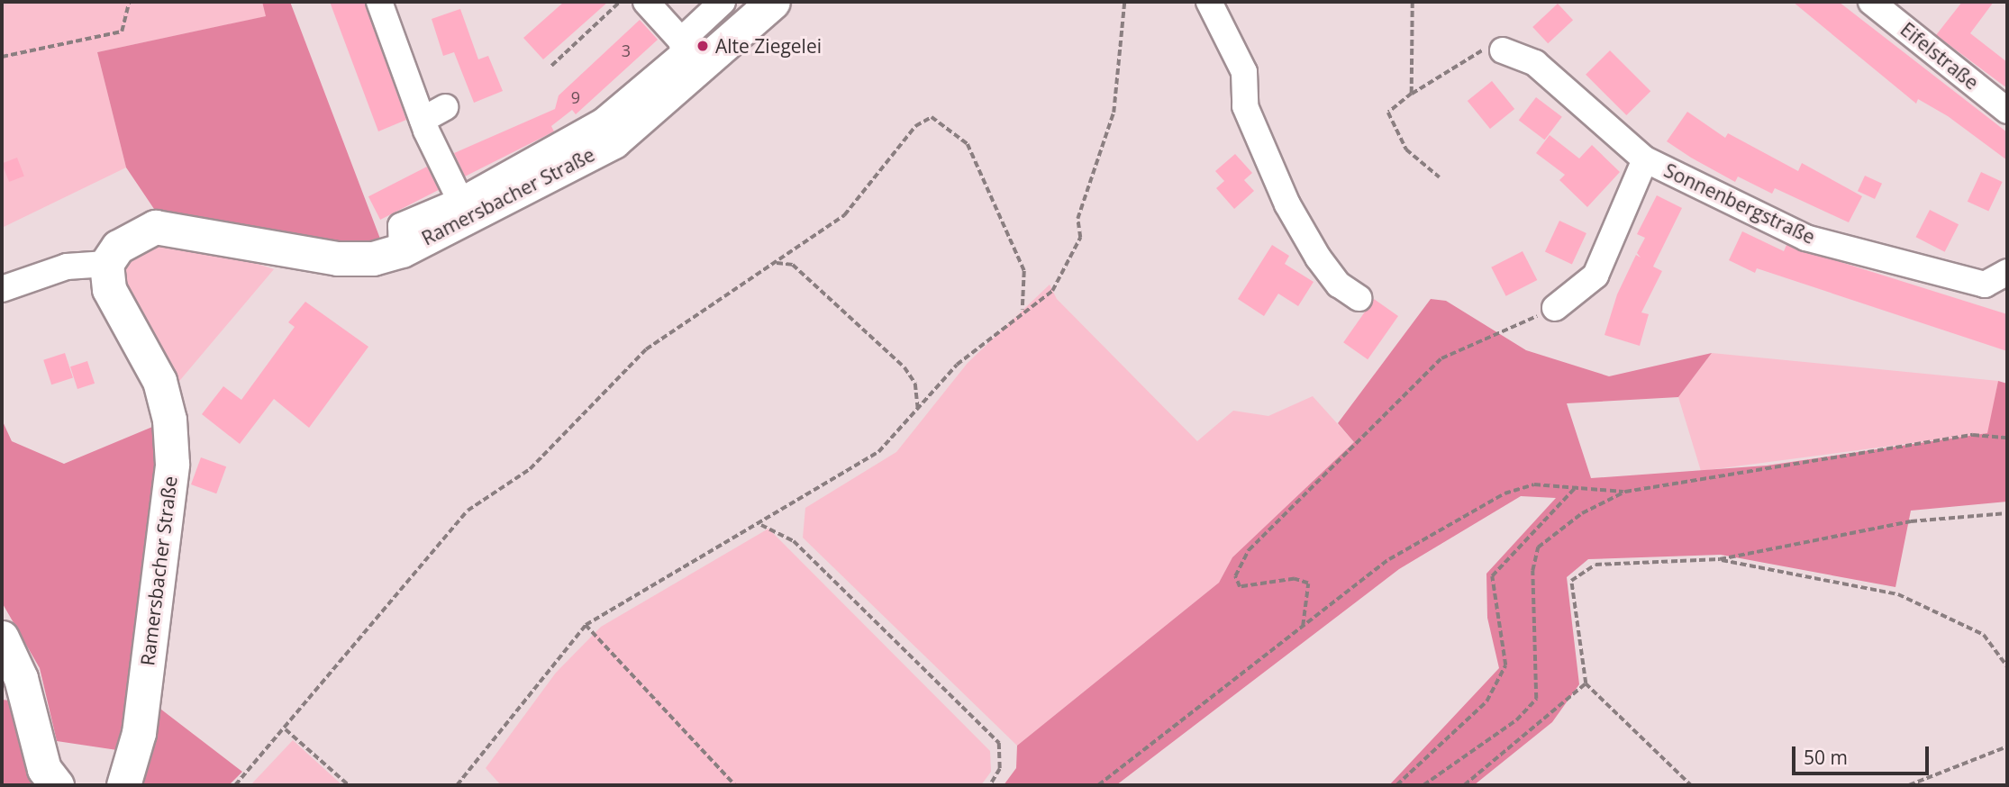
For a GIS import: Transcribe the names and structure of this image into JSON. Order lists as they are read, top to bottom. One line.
{"streets":{"main road":["Ramersbacher Straße"],"street":["Eifelstraße","Sonnenbergstraße"]},"places":["Alte Ziegelei"],"house_numbers":["3","9"],"scale_bar":"50 m"}
